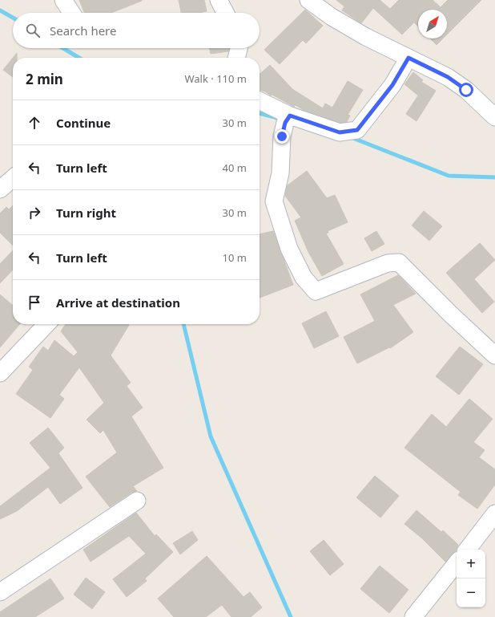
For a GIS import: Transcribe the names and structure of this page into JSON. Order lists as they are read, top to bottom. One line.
{"north":"top right","page":{"search":"Search here","heading":["2 min","Walk · 110 m"],"list":[["Continue","30 m"],["Turn left","40 m"],["Turn right","30 m"],["Turn left","10 m"],"Arrive at destination"],"map_buttons":["+","−"]}}
